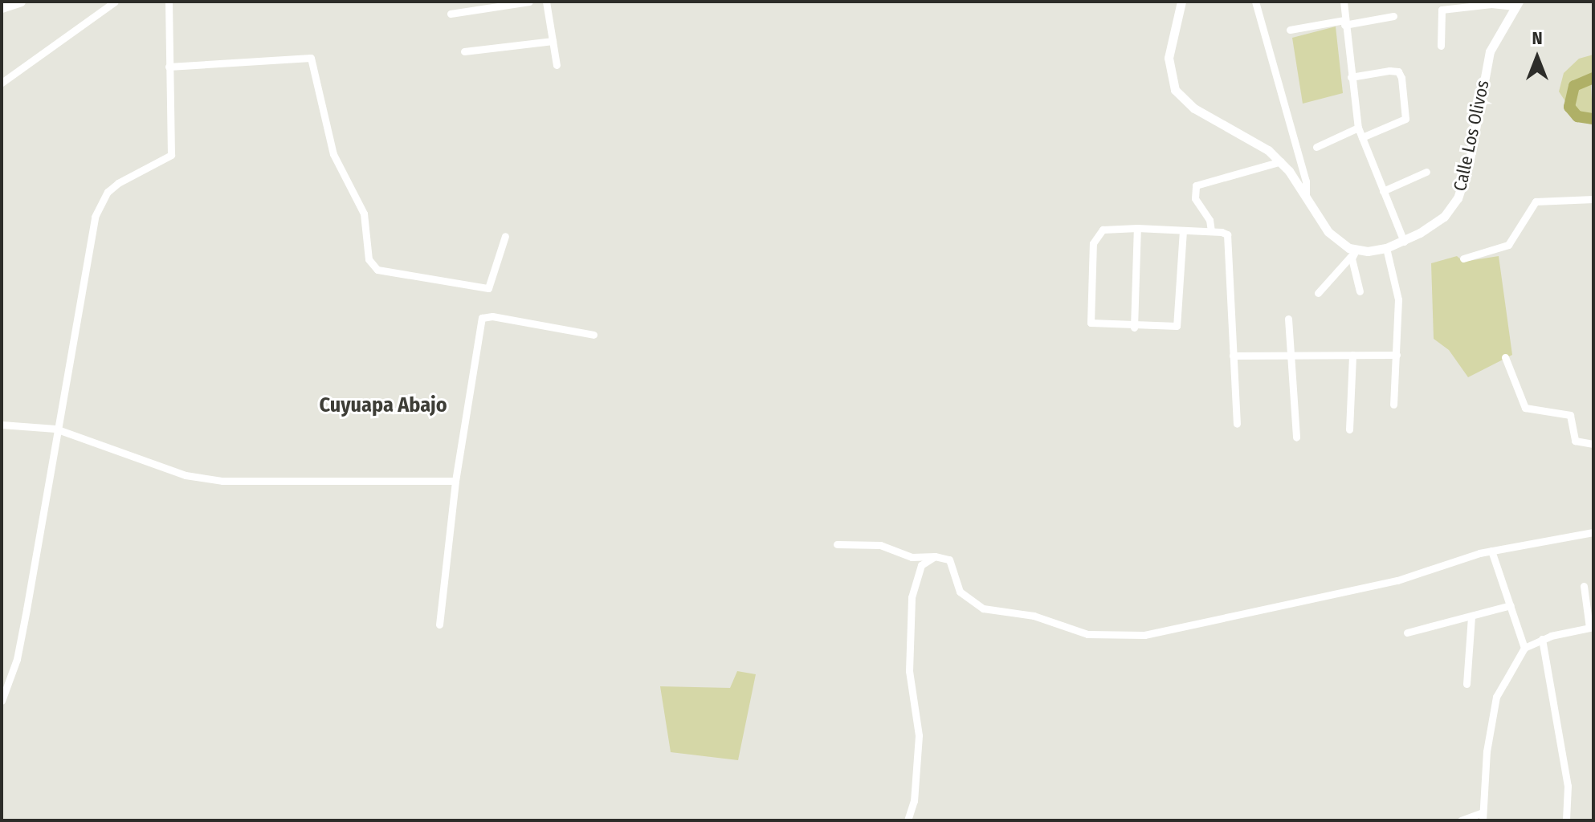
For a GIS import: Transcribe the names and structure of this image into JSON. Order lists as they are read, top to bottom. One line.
{"streets":{"street":["Calle Los Olivos"]},"districts":["Cuyuapa Abajo"],"north":"top"}
